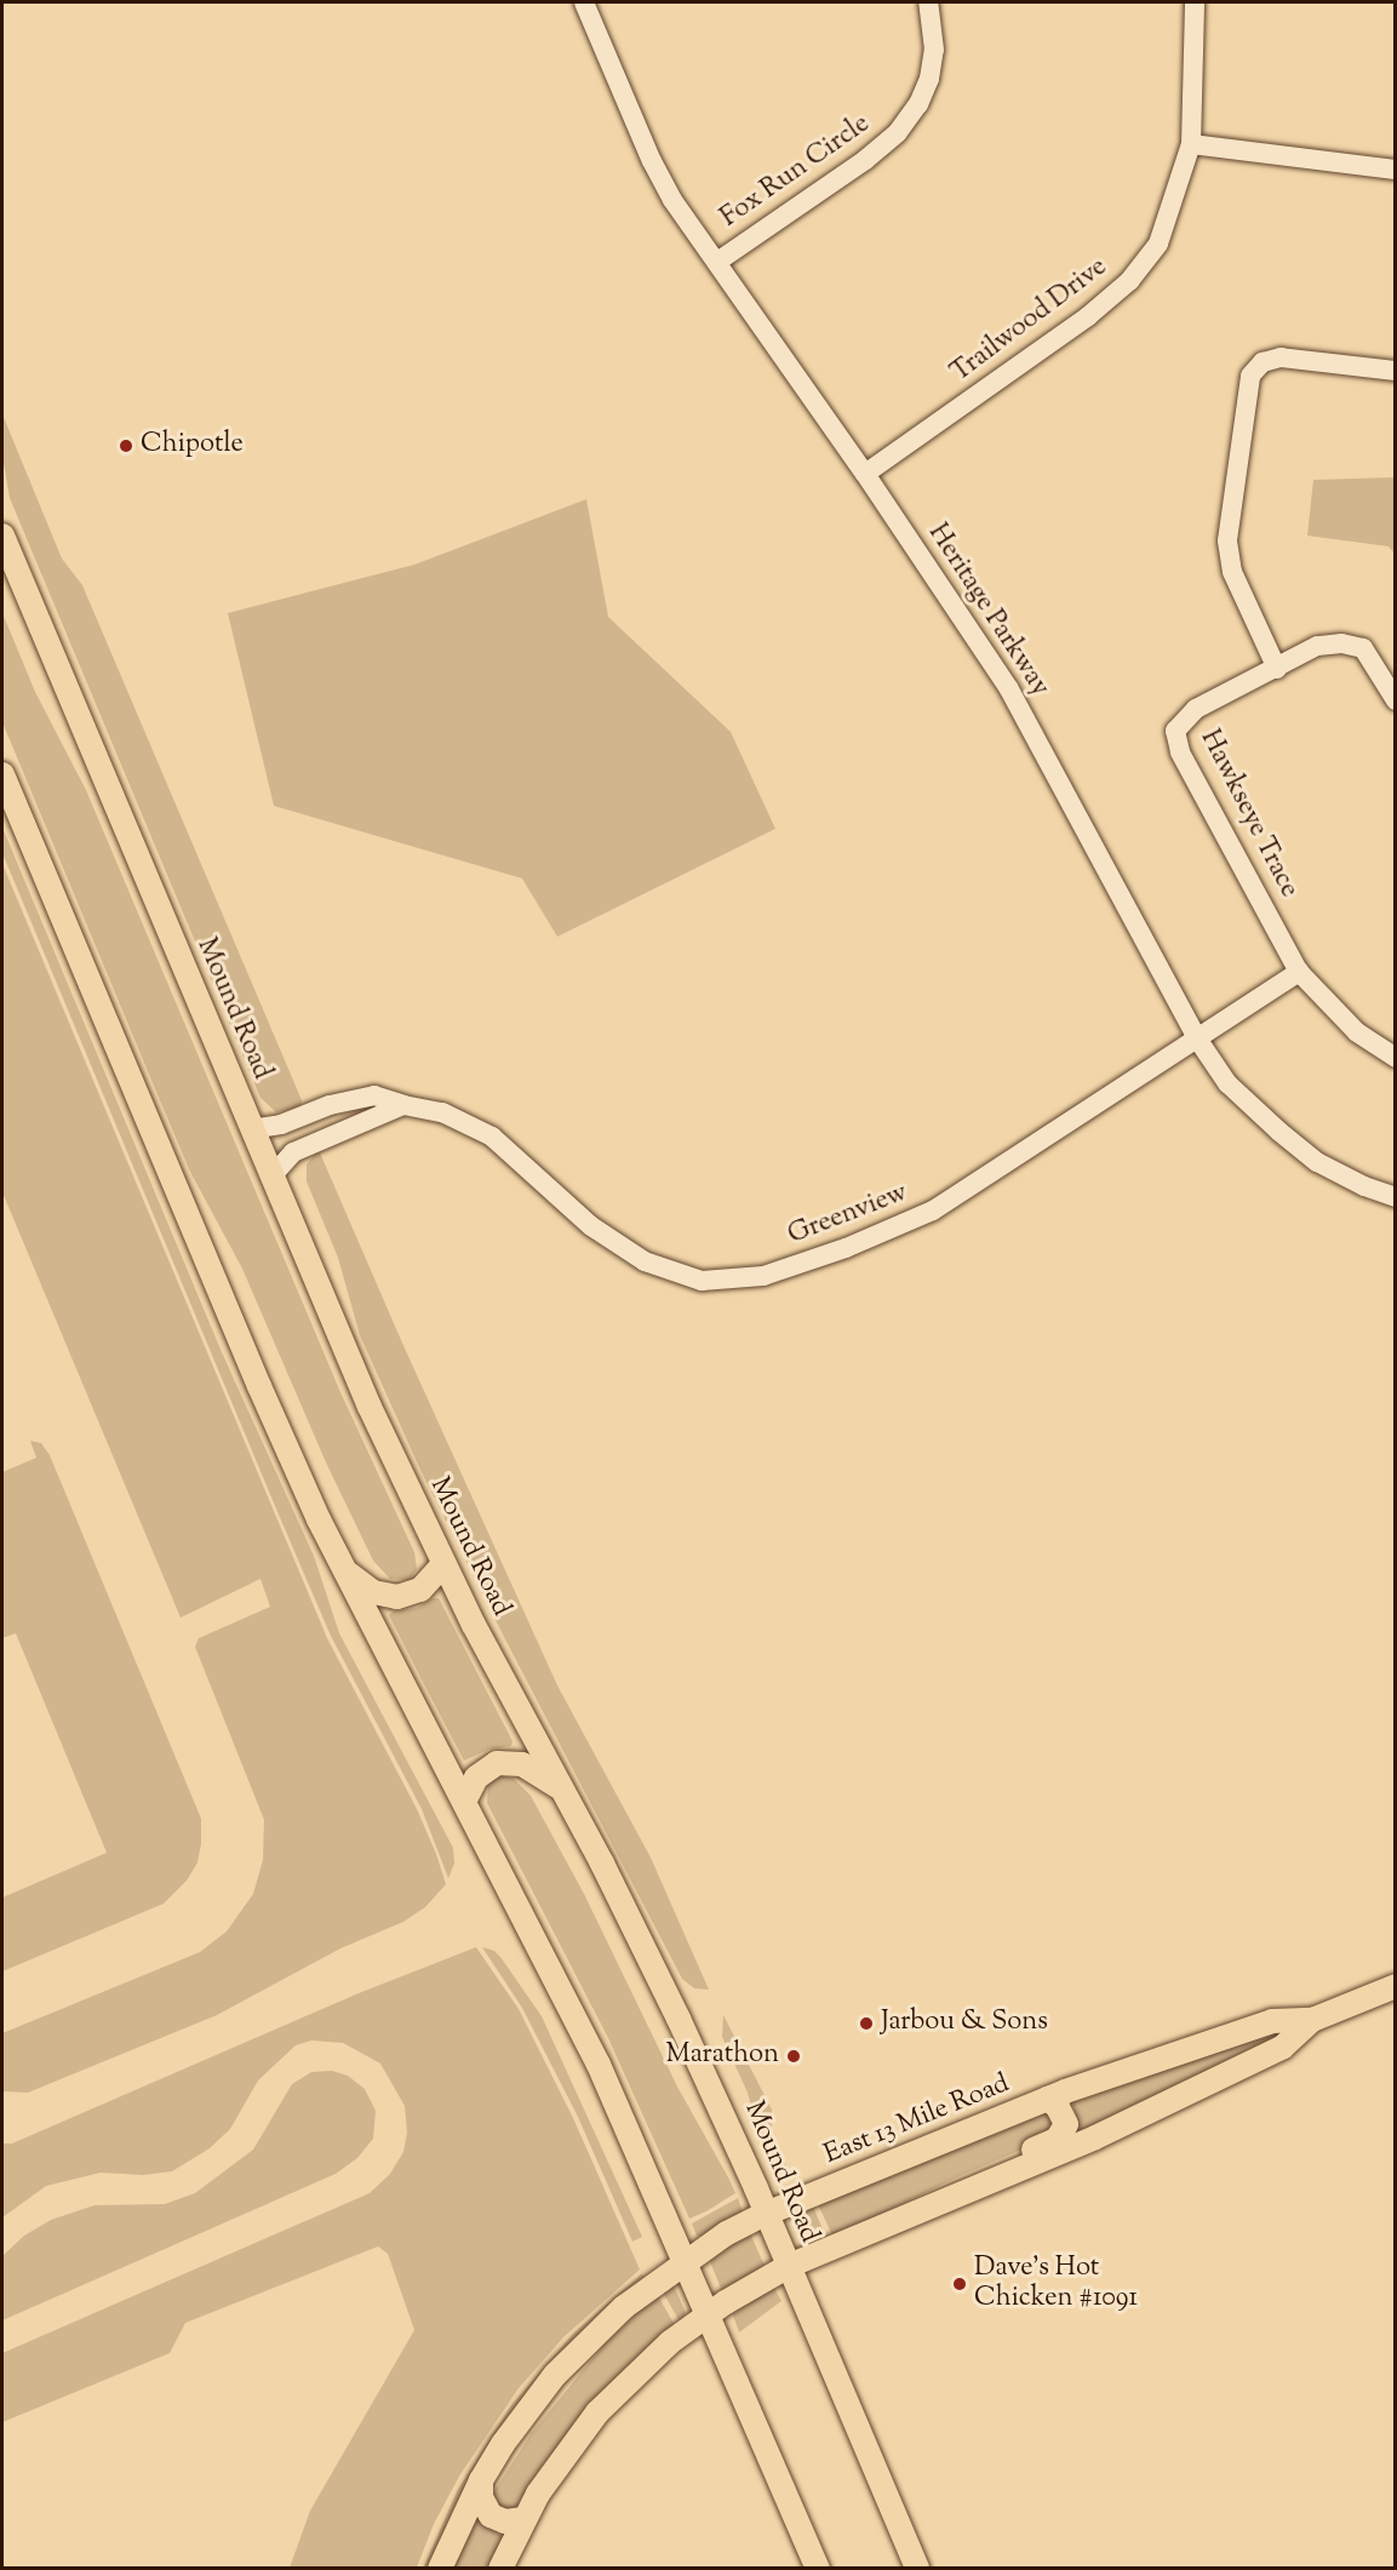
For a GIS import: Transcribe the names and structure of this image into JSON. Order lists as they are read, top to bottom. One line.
{"streets":{"main road":["Mound Road","East 13 Mile Road"],"street":["Fox Run Circle","Trailwood Drive","Heritage Parkway","Hawkseye Trace","Greenview"]},"crossings":[["Fox Run Circle","Heritage Parkway"],["Trailwood Drive","Heritage Parkway"],["Heritage Parkway","Greenview"],["Hawkseye Trace","Greenview"],["Mound Road","Greenview"],["Mound Road","East 13 Mile Road"]],"places":["Chipotle","Jarbou & Sons","Marathon","Dave's Hot Chicken #1091"]}
